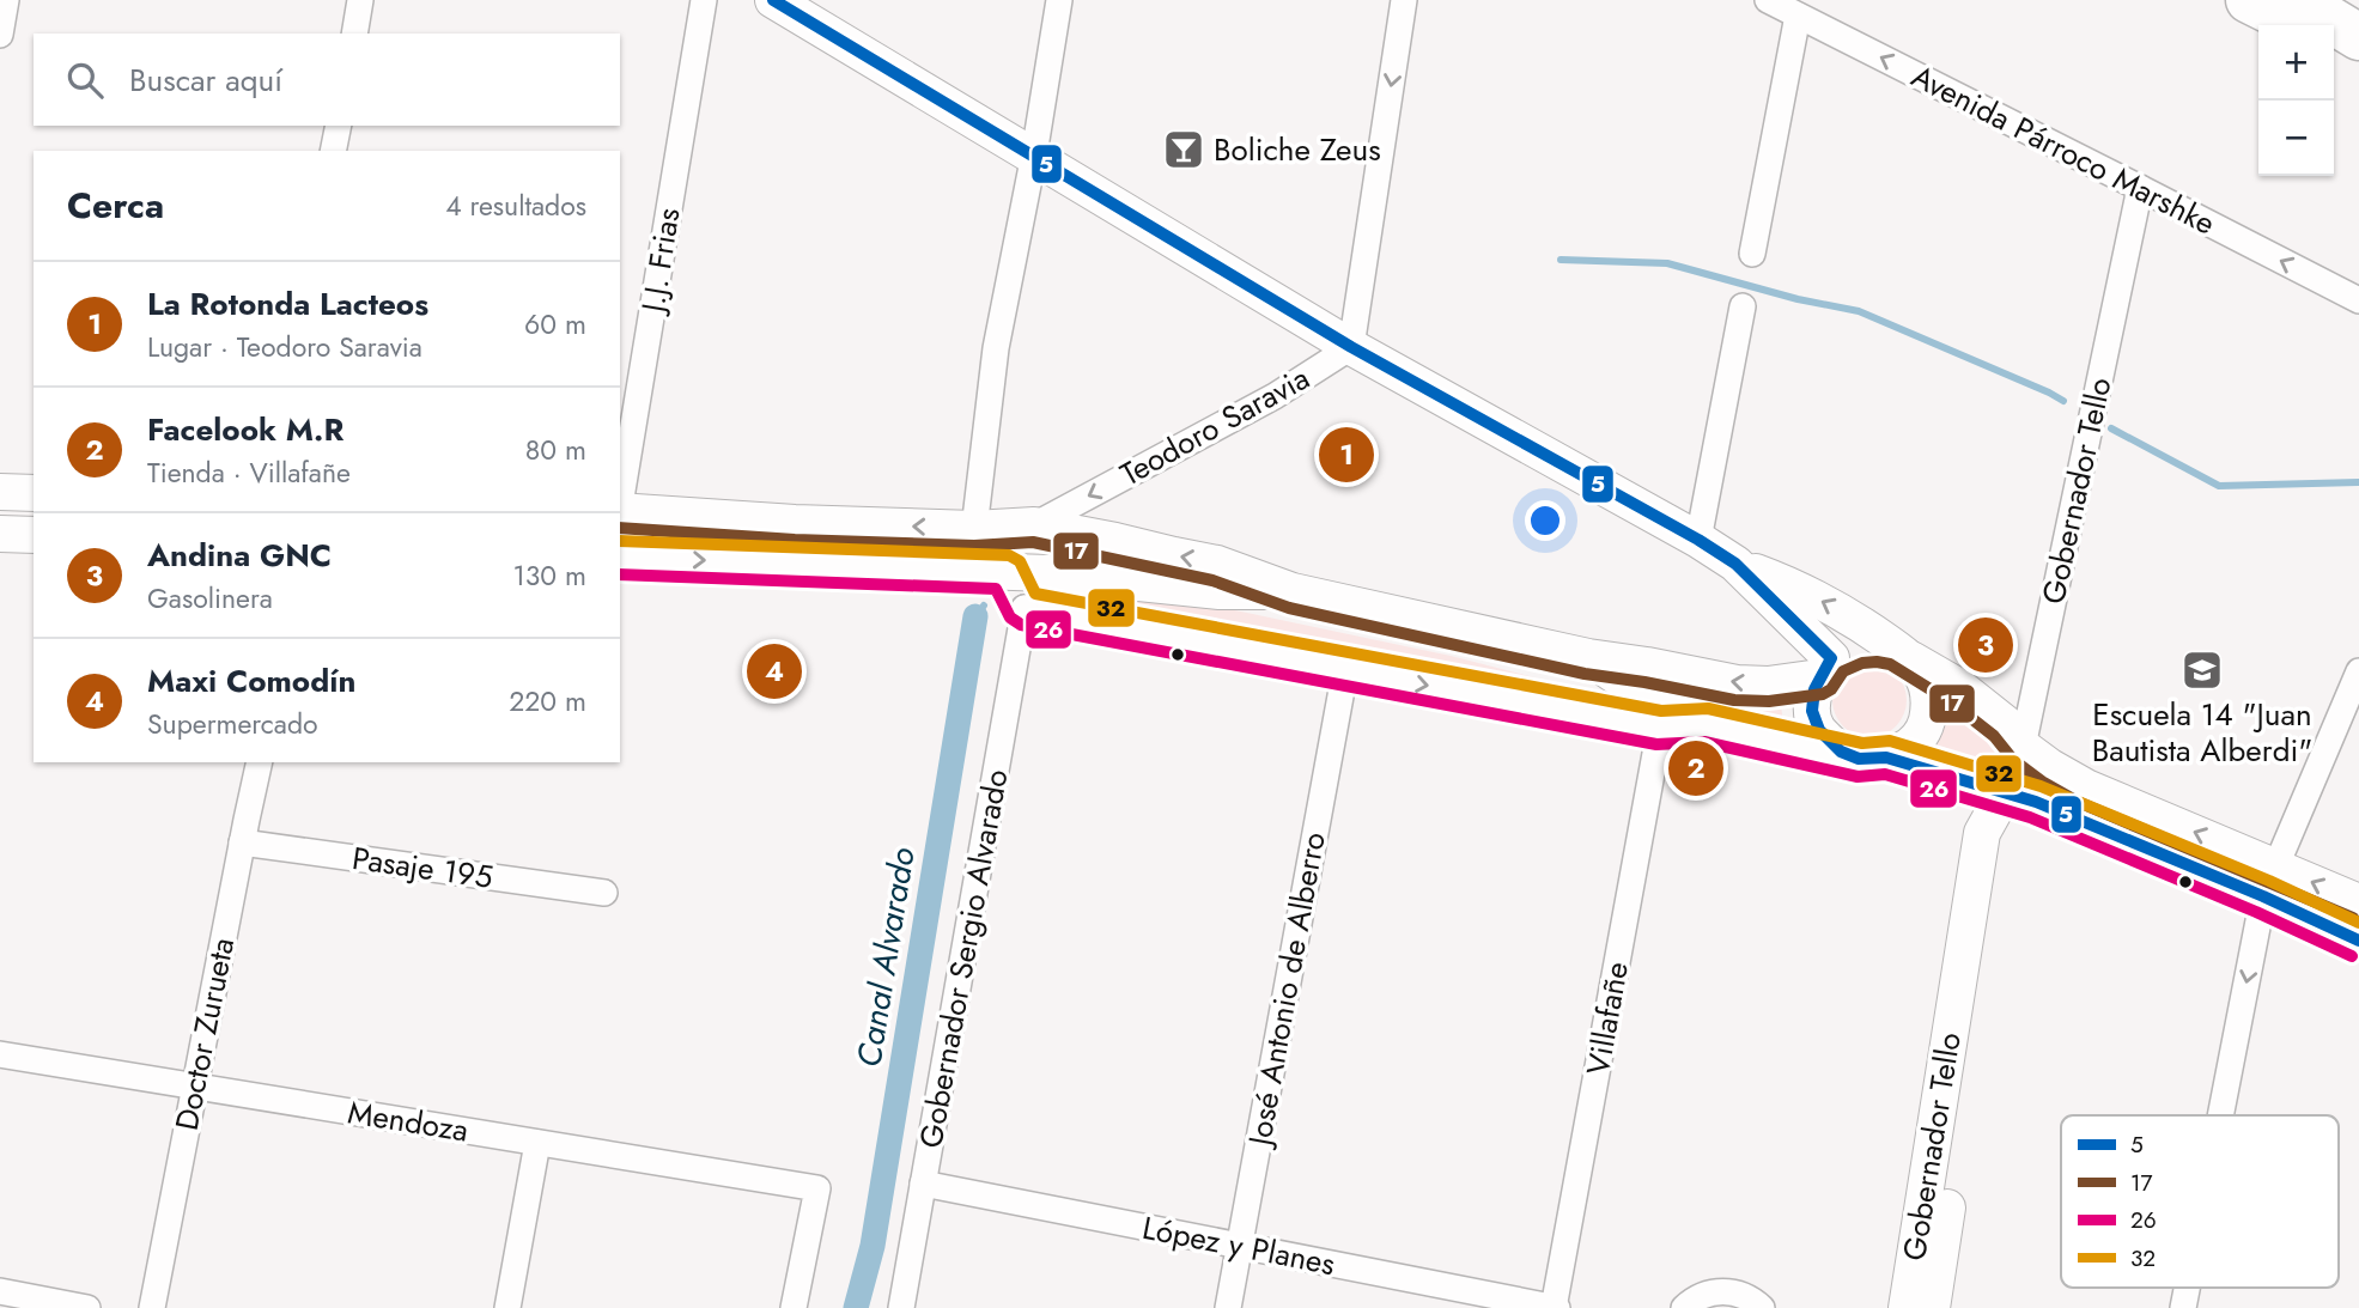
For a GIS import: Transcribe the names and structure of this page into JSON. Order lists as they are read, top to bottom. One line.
{"streets":{"street":["Avenida Párroco Marshke","J.J. Frias","Teodoro Saravia","Gobernador Tello","Pasaje 195","Gobernador Sergio Alvarado","José Antonio de Alberro","Villafañe","Doctor Zurueta","Mendoza","López y Planes"]},"crossings":[["Avenida Párroco Marshke","Gobernador Tello"],["Pasaje 195","Doctor Zurueta"],["Gobernador Sergio Alvarado","López y Planes"],["José Antonio de Alberro","López y Planes"],["Villafañe","López y Planes"],["Doctor Zurueta","Mendoza"]],"one_way":["Avenida Párroco Marshke","Teodoro Saravia"],"water":["Canal Alvarado"],"places":{"bar":["Boliche Zeus"],"school or university":["Escuela 14 \"Juan Bautista Alberdi\""]},"lines":["transit line 5","transit line 17","transit line 32","transit line 26"],"legend":["5","17","26","32"],"page":{"map_buttons":["+","−"],"search":"Buscar aquí","heading":["Cerca","4 resultados"],"list":[{"mark":"1","name":"La Rotonda Lacteos","note":"Lugar · Teodoro Saravia","value":"60 m"},{"mark":"2","name":"Facelook M.R","note":"Tienda · Villafañe","value":"80 m"},{"mark":"3","name":"Andina GNC","note":"Gasolinera","value":"130 m"},{"mark":"4","name":"Maxi Comodín","note":"Supermercado","value":"220 m"}],"pins":["1","3","4","2"]}}
